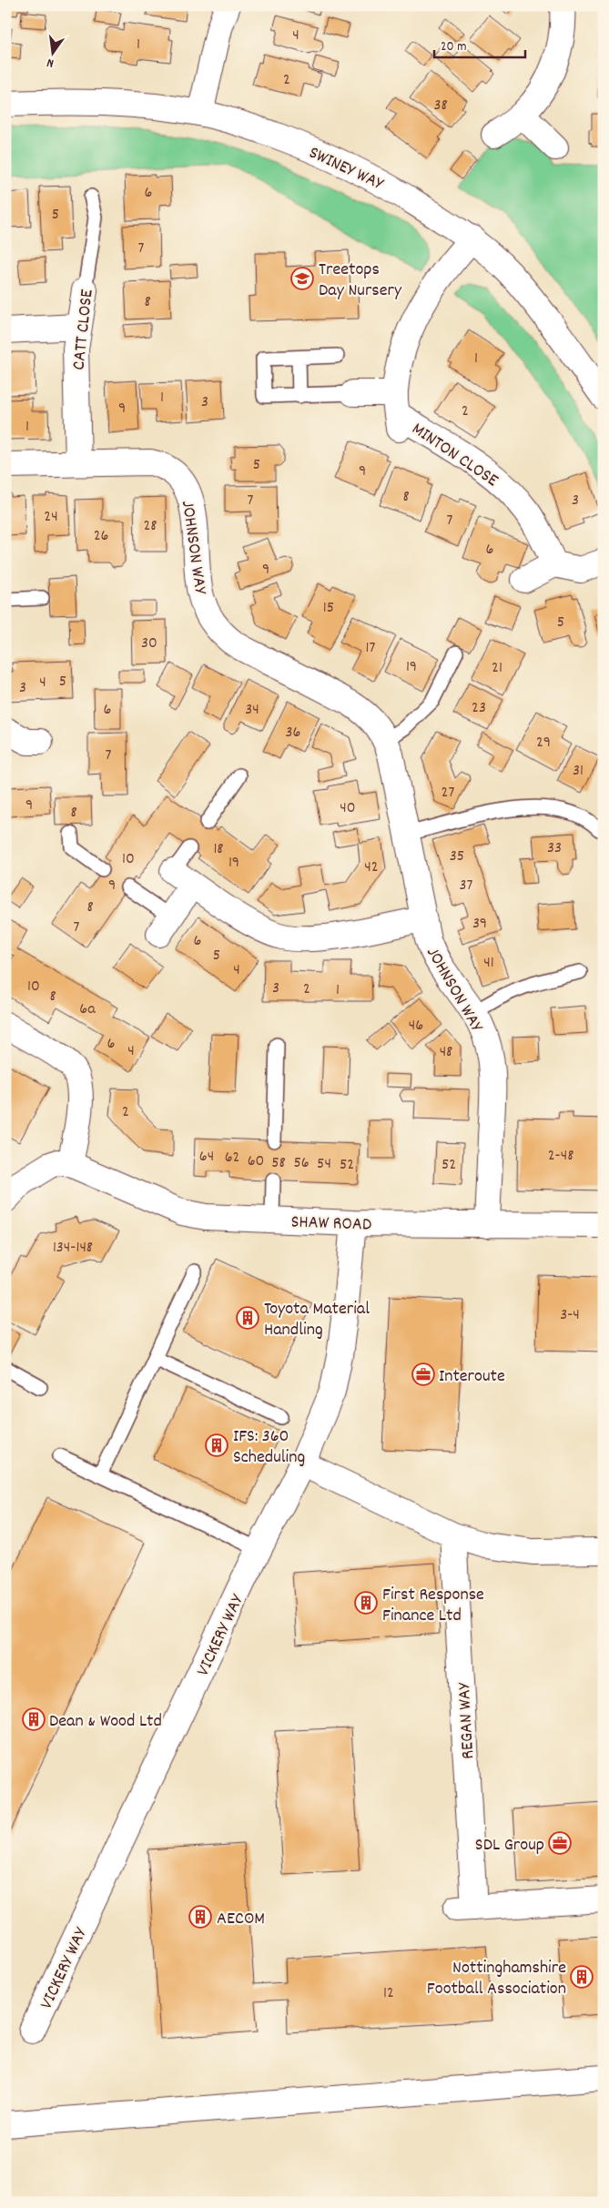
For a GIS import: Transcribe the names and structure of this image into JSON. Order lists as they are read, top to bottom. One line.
{"streets":{"street":["SWINEY WAY","CATT CLOSE","MINTON CLOSE","JOHNSON WAY","SHAW ROAD","VICKERY WAY","REGAN WAY"]},"crossings":[["CATT CLOSE","JOHNSON WAY"],["JOHNSON WAY","SHAW ROAD"],["SHAW ROAD","VICKERY WAY"]],"places":{"school or university":["Treetops Day Nursery"],"building":["Toyota Material Handling","IFS: 360 Scheduling","First Response Finance Ltd","Dean & Wood Ltd","AECOM","Nottinghamshire Football Association"],"office":["Interoute","SDL Group"]},"house_numbers":["4","1","2","38","6","5","7","8","1","1","3","9","2","1","5","9","8","7","3","24","7","28","26","6","9","15","5","30","17","19","21","5","4","3","23","6","34","36","29","7","31","27","9","40","8","33","18","35","10","19","42","9","37","8","39","7","6","5","41","4","10","3","2","1","8","6a","46","6","4","48","2","2-48","64","62","60","58","56","54","52","52","134-148","3-4","12"],"scale_bar":"20 m","north":"bottom"}
